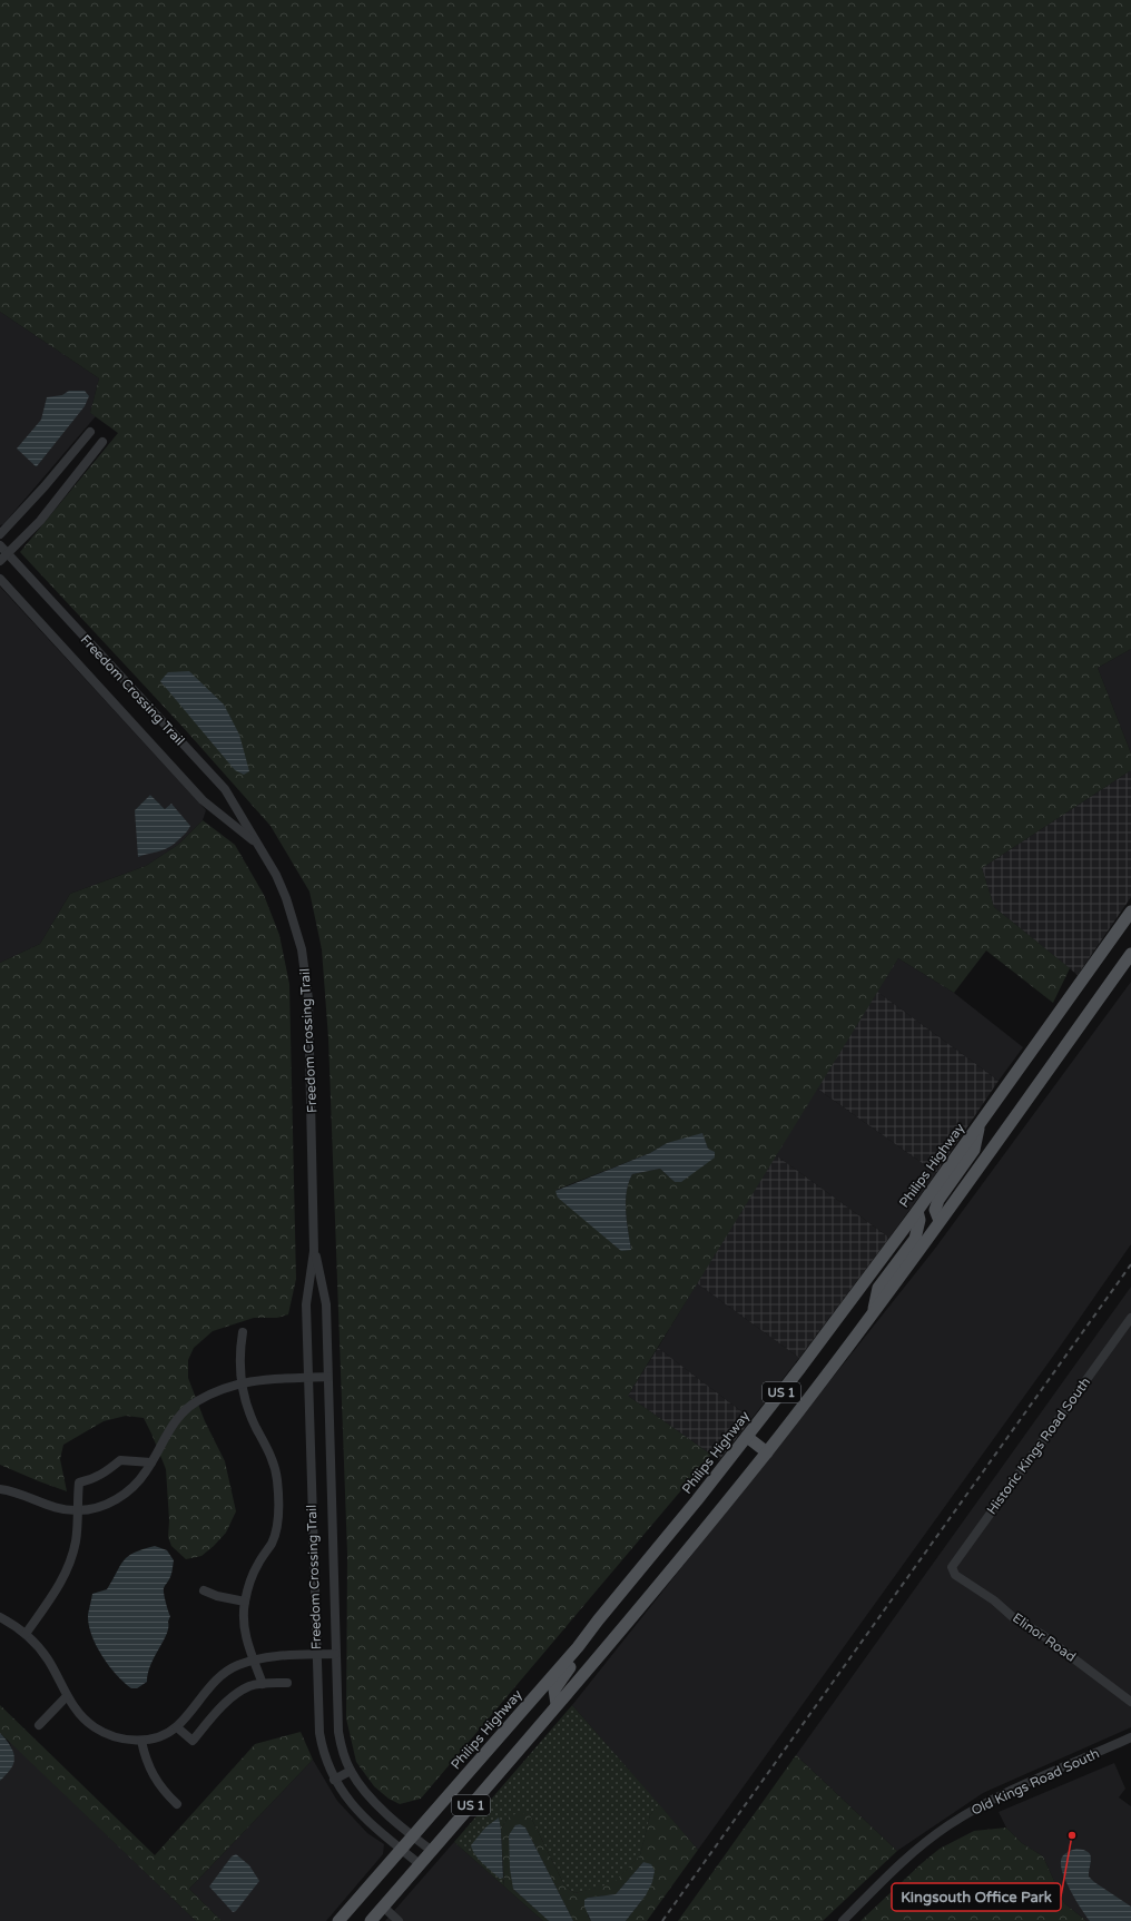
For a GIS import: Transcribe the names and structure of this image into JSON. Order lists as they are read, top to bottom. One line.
{"streets":{"main road":["Philips Highway","US 1"],"street":["Freedom Crossing Trail","Historic Kings Road South","Elinor Road","Old Kings Road South"]},"crossings":[["Freedom Crossing Trail","Philips Highway"],["Freedom Crossing Trail","US 1"],["Historic Kings Road South","Elinor Road"]],"places":["Kingsouth Office Park"]}
